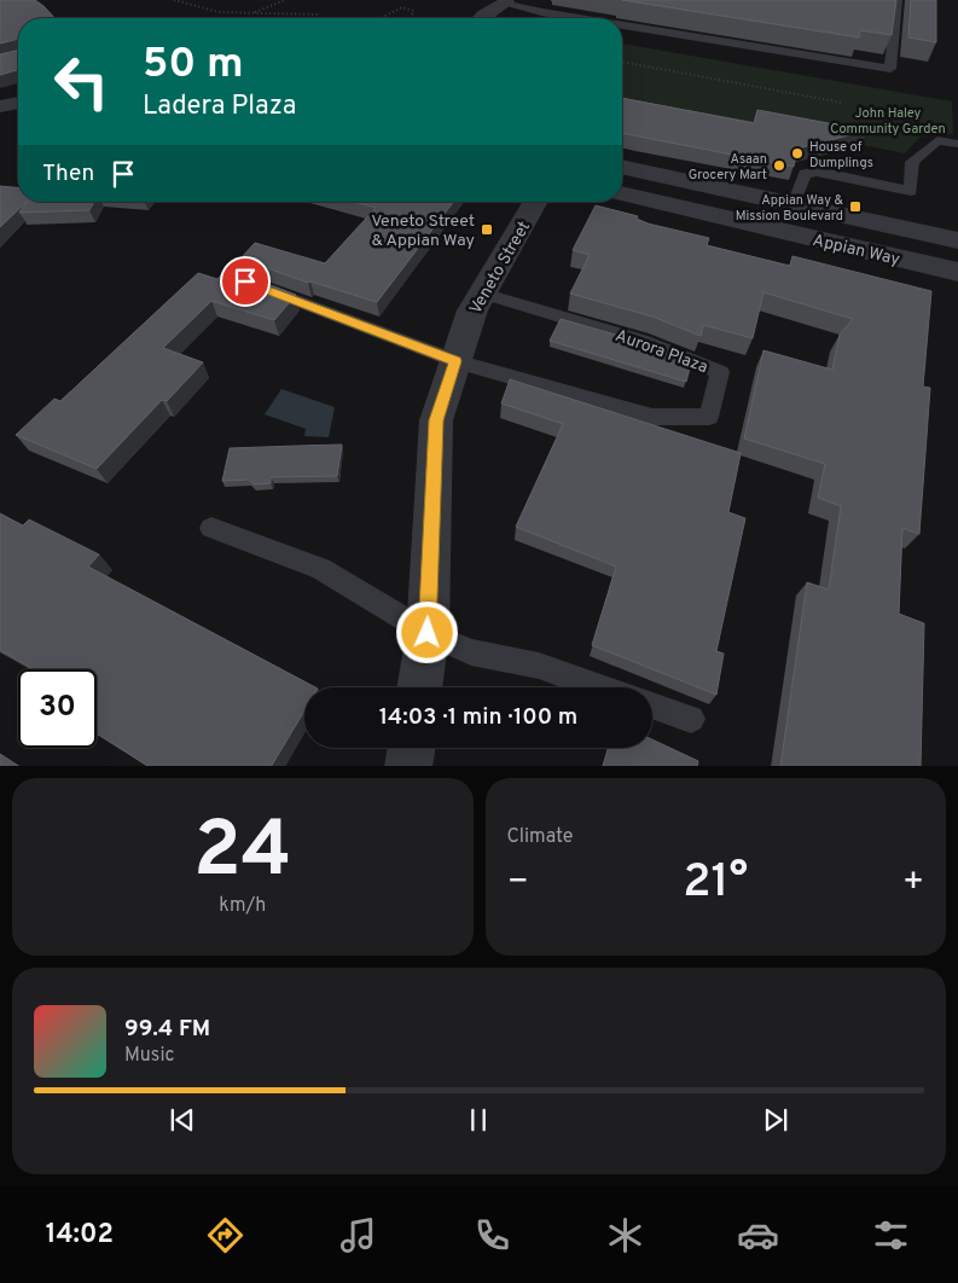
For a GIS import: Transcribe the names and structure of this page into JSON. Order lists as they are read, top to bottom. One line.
{"streets":{"street":["Appian Way","Veneto Street"],"lane":["Aurora Plaza"]},"crossings":[["Veneto Street","Aurora Plaza"]],"parks":["John Haley Community Garden"],"places":{"other":["House of Dumplings","Asaan Grocery Mart"],"transit":["Appian Way & Mission Boulevard","Veneto Street & Appian Way"]},"page":{"turn":["50 m","Ladera Plaza"],"then":"Then","limit":"30","trip":"14:03 · 1 min · 100 m","tile":[["24","km/h"],"Climate"],"heat":["−","21°","+"],"song":["99.4 FM","Music"],"tabs":"14:02"}}
